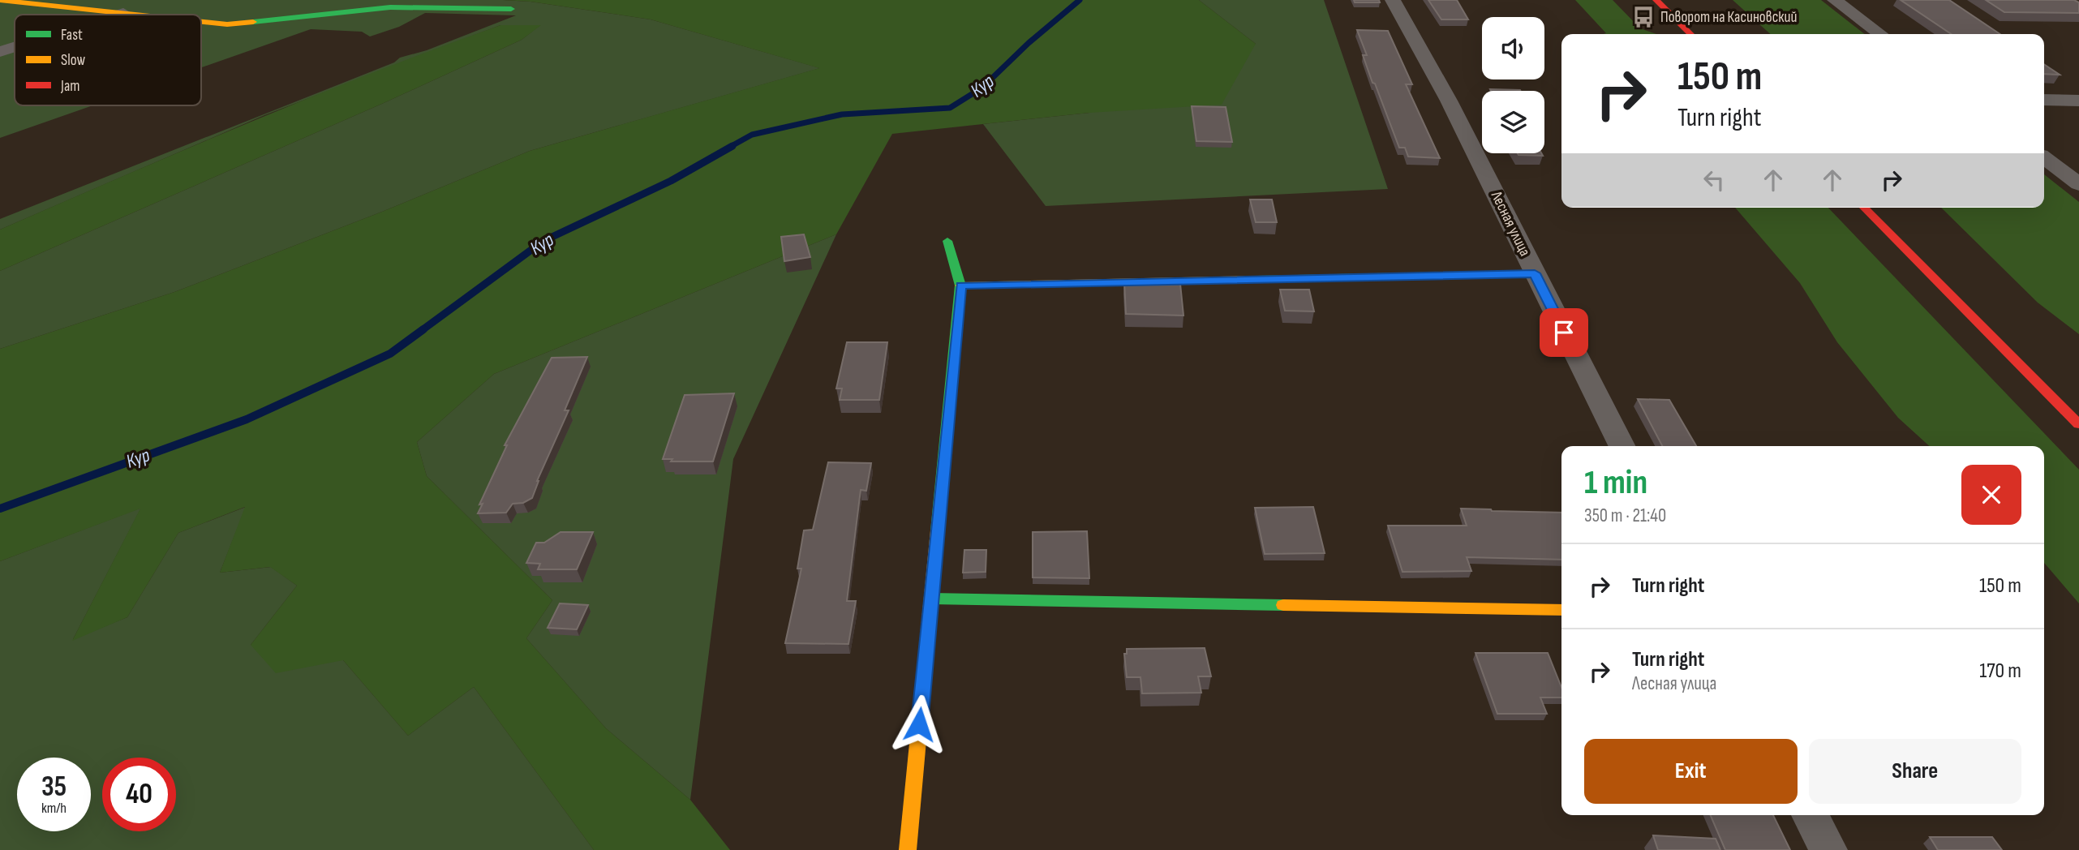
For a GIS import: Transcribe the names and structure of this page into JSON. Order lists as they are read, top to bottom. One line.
{"streets":{"street":["Лесная улица"]},"water":["Кур"],"places":{"bus stop":["Поворот на Касиновский"]},"legend":["Fast","Slow","Jam"],"page":{"turn":["150 m","Turn right"],"heading":["1 min","350 m · 21:40"],"list":[{"name":"Turn right","value":"150 m"},{"name":"Turn right","note":"Лесная улица","value":"170 m"}],"buttons":["Exit","Share"],"speed":"35 km/h","limit":"40"}}
